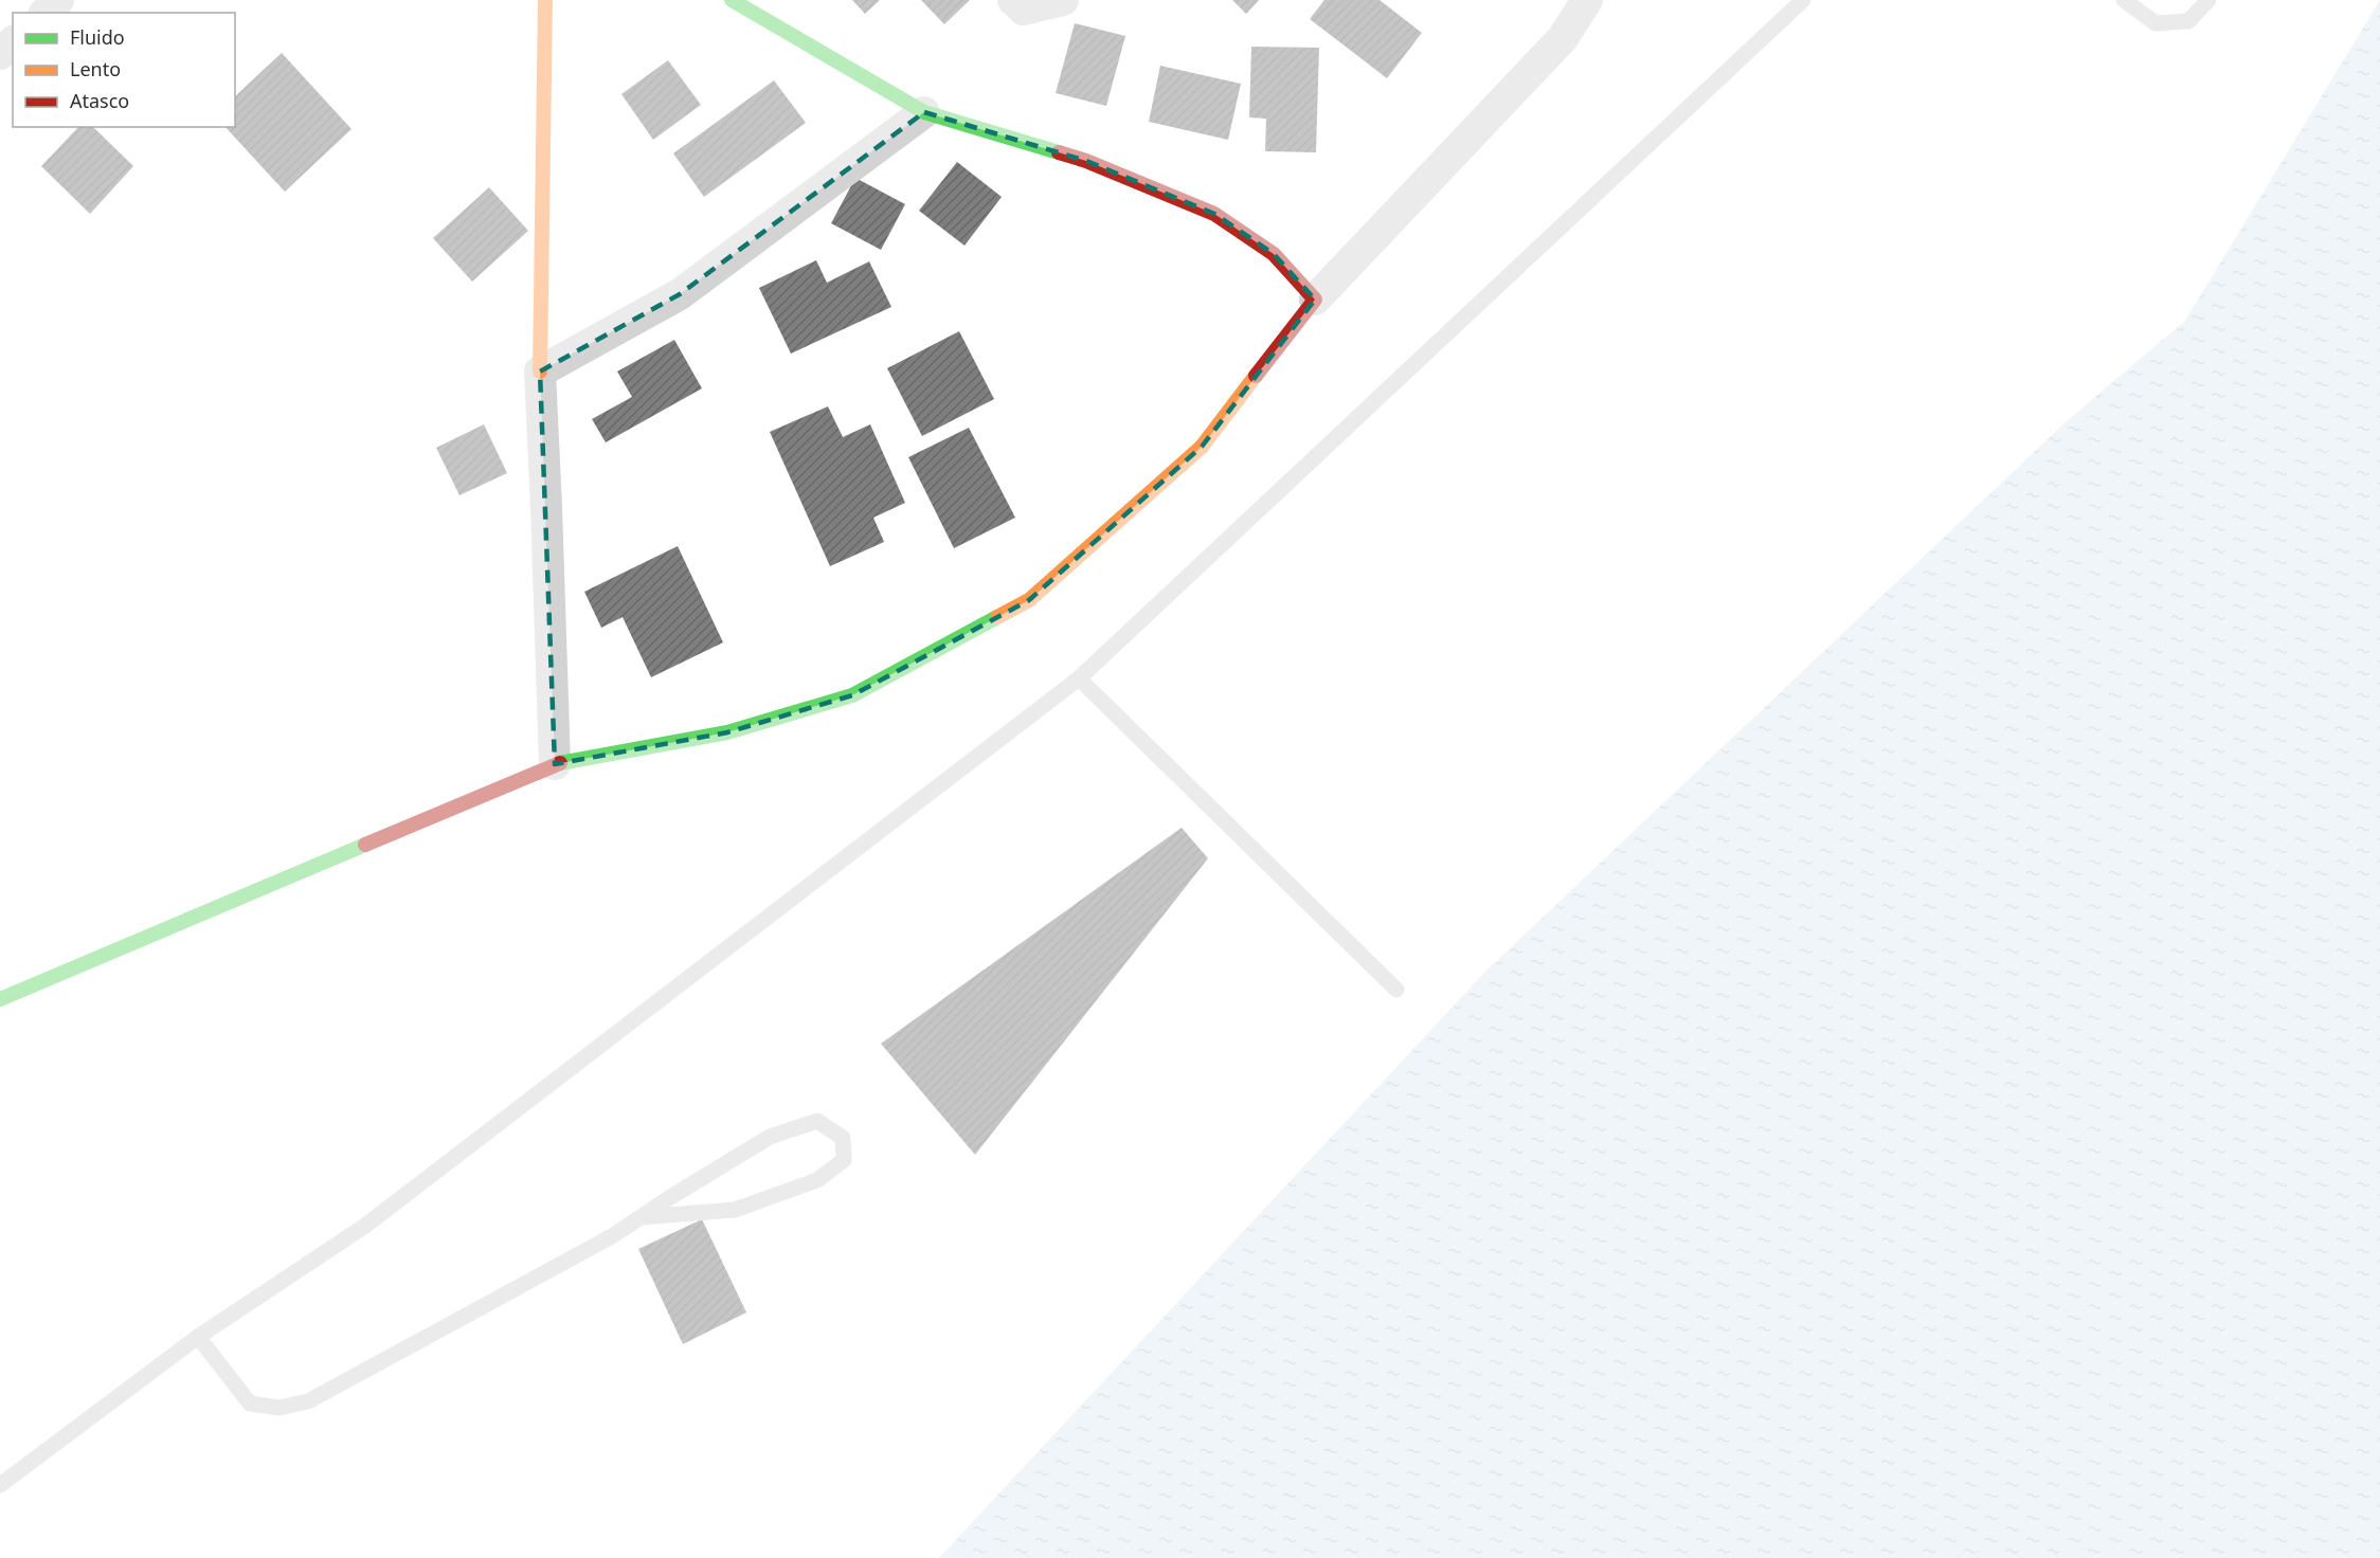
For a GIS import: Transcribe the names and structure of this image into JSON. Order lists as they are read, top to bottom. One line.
{"legend":["Fluido","Lento","Atasco"]}
